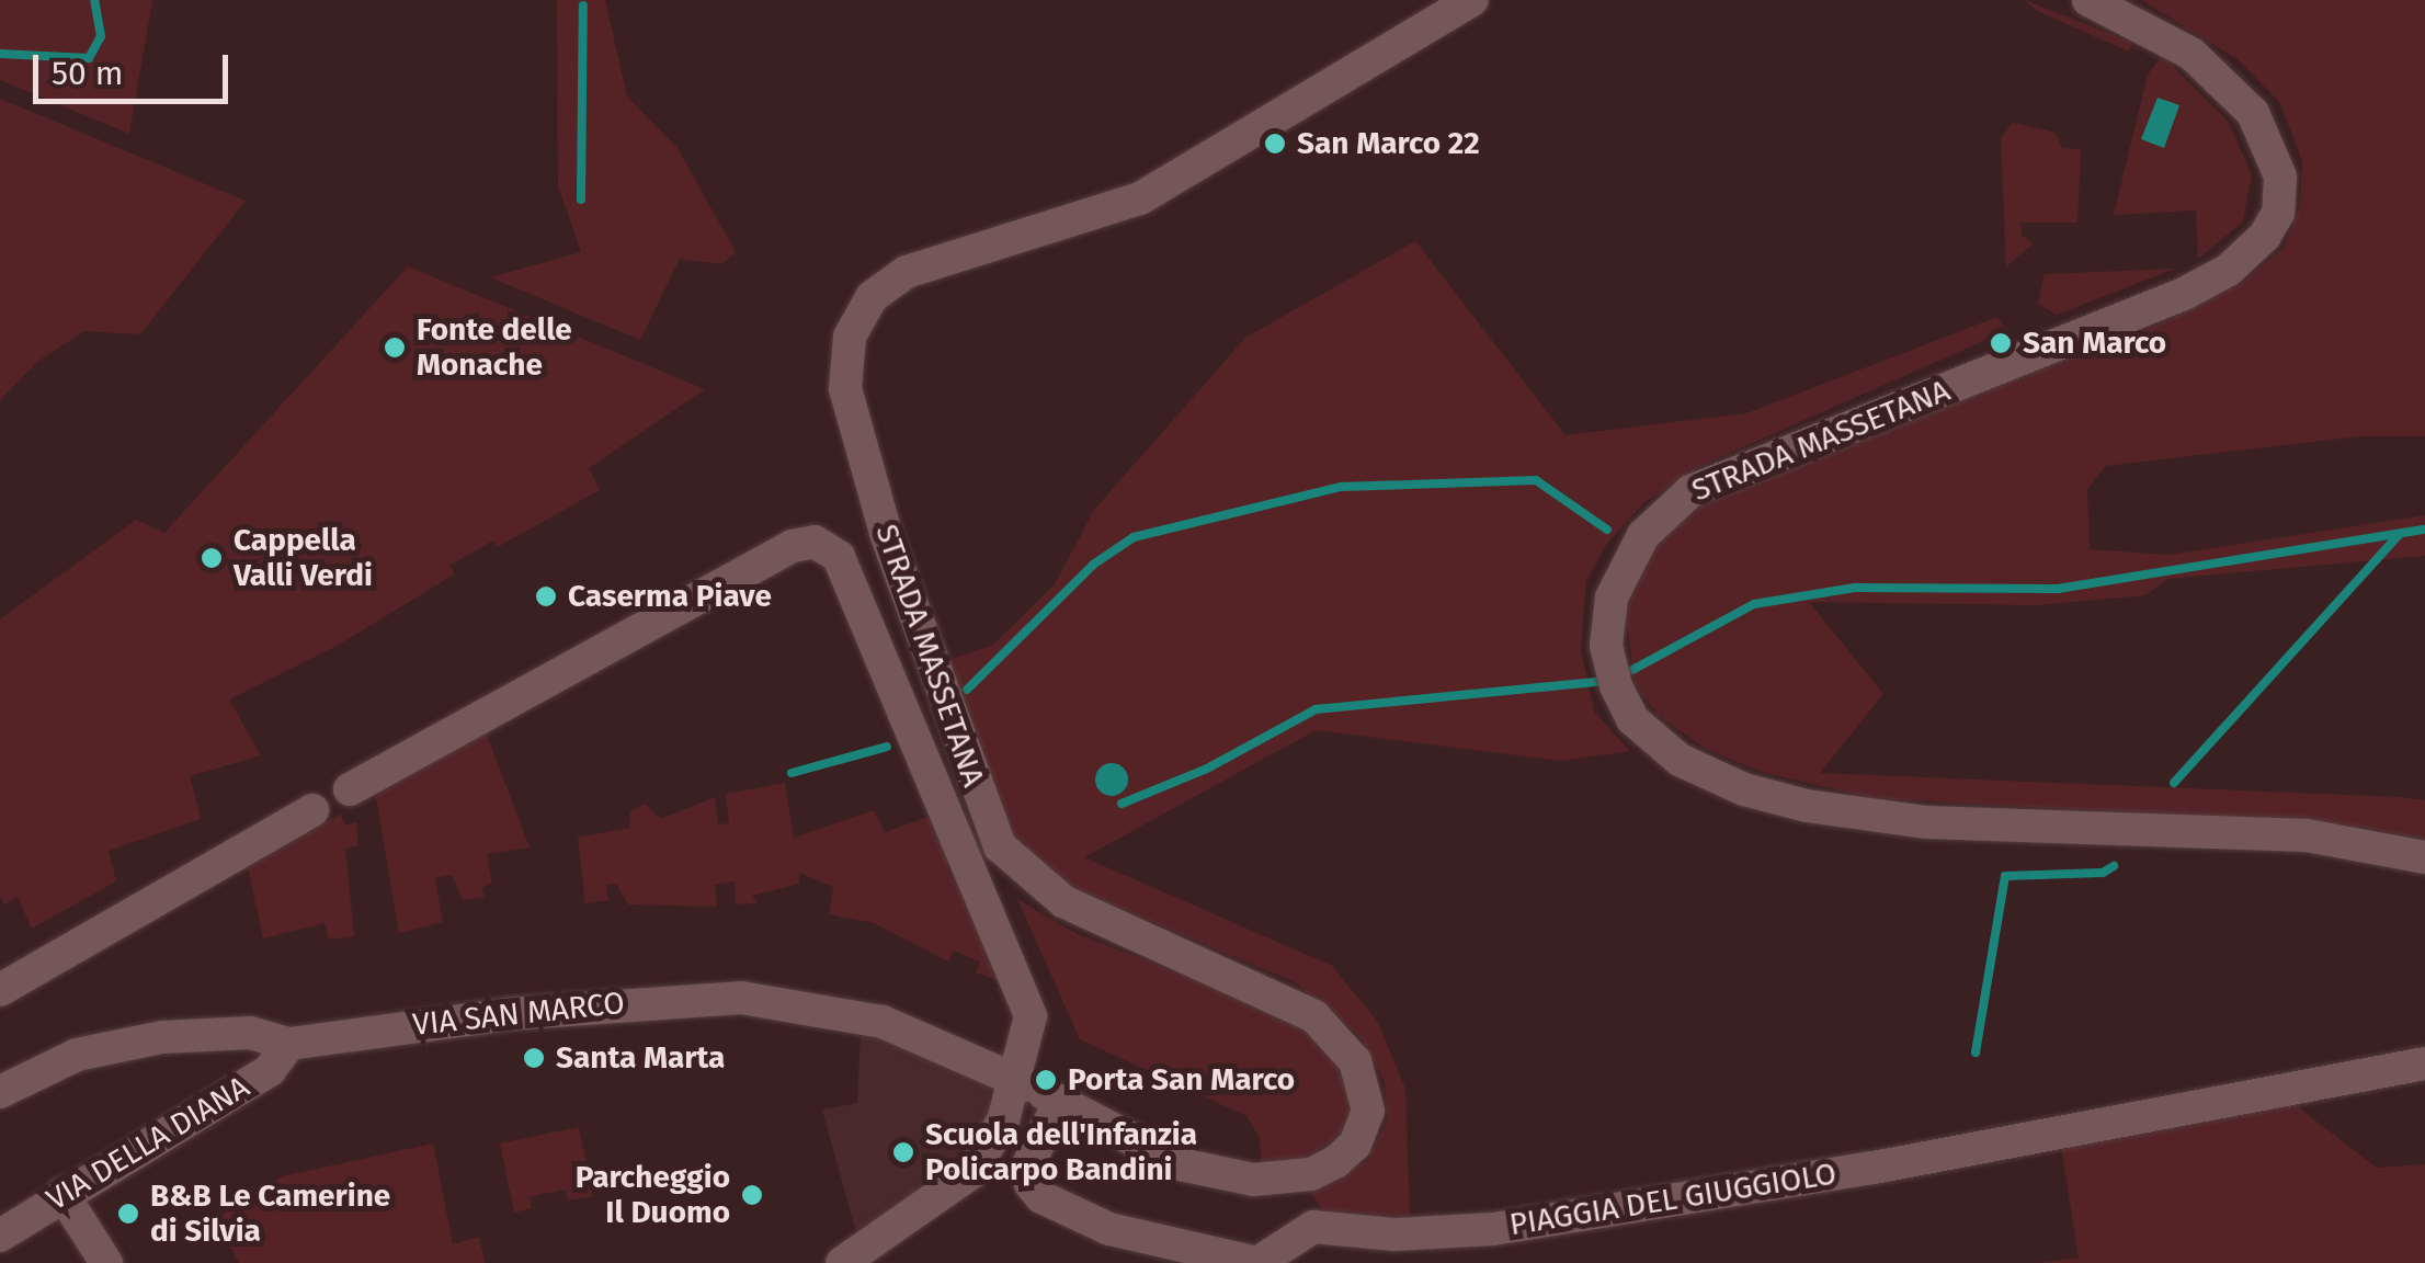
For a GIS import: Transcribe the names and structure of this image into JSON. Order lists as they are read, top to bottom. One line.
{"streets":{"street":["STRADA MASSETANA","VIA SAN MARCO","VIA DELLA DIANA","PIAGGIA DEL GIUGGIOLO"]},"crossings":[["STRADA MASSETANA","VIA SAN MARCO"],["STRADA MASSETANA","PIAGGIA DEL GIUGGIOLO"],["VIA SAN MARCO","VIA DELLA DIANA"],["VIA SAN MARCO","PIAGGIA DEL GIUGGIOLO"]],"places":["San Marco 22","San Marco","Fonte delle Monache","Cappella Valli Verdi","Caserma Piave","Santa Marta","Porta San Marco","Scuola dell'Infanzia Policarpo Bandini","Parcheggio Il Duomo","B&B Le Camerine di Silvia"],"scale_bar":"50 m"}
